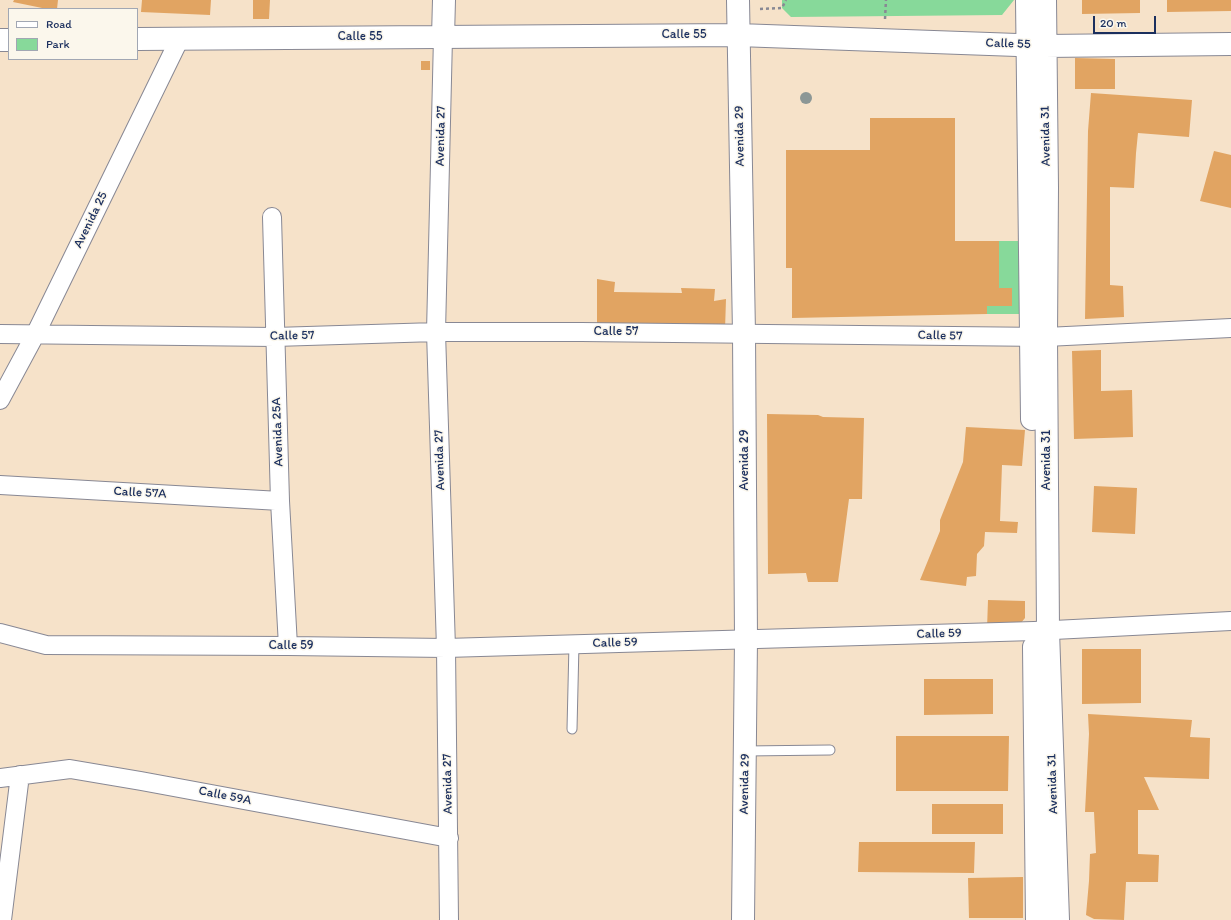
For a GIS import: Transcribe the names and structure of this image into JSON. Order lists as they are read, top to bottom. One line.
{"streets":{"main road":["Calle 55","Avenida 27","Avenida 29","Avenida 31"],"street":["Avenida 25","Calle 57","Avenida 25A","Calle 57A","Calle 59","Calle 59A"]},"crossings":[["Calle 55","Avenida 27"],["Calle 55","Avenida 29"],["Calle 55","Avenida 31"],["Calle 55","Avenida 25"],["Avenida 27","Calle 57"],["Avenida 27","Calle 59"],["Avenida 27","Calle 59A"],["Avenida 29","Calle 57"],["Avenida 29","Calle 59"],["Avenida 31","Calle 57"],["Avenida 31","Calle 59"],["Avenida 25","Calle 57"],["Calle 57","Avenida 25A"],["Avenida 25A","Calle 57A"],["Avenida 25A","Calle 59"]],"legend":["Road","Park"],"scale_bar":"20 m"}
